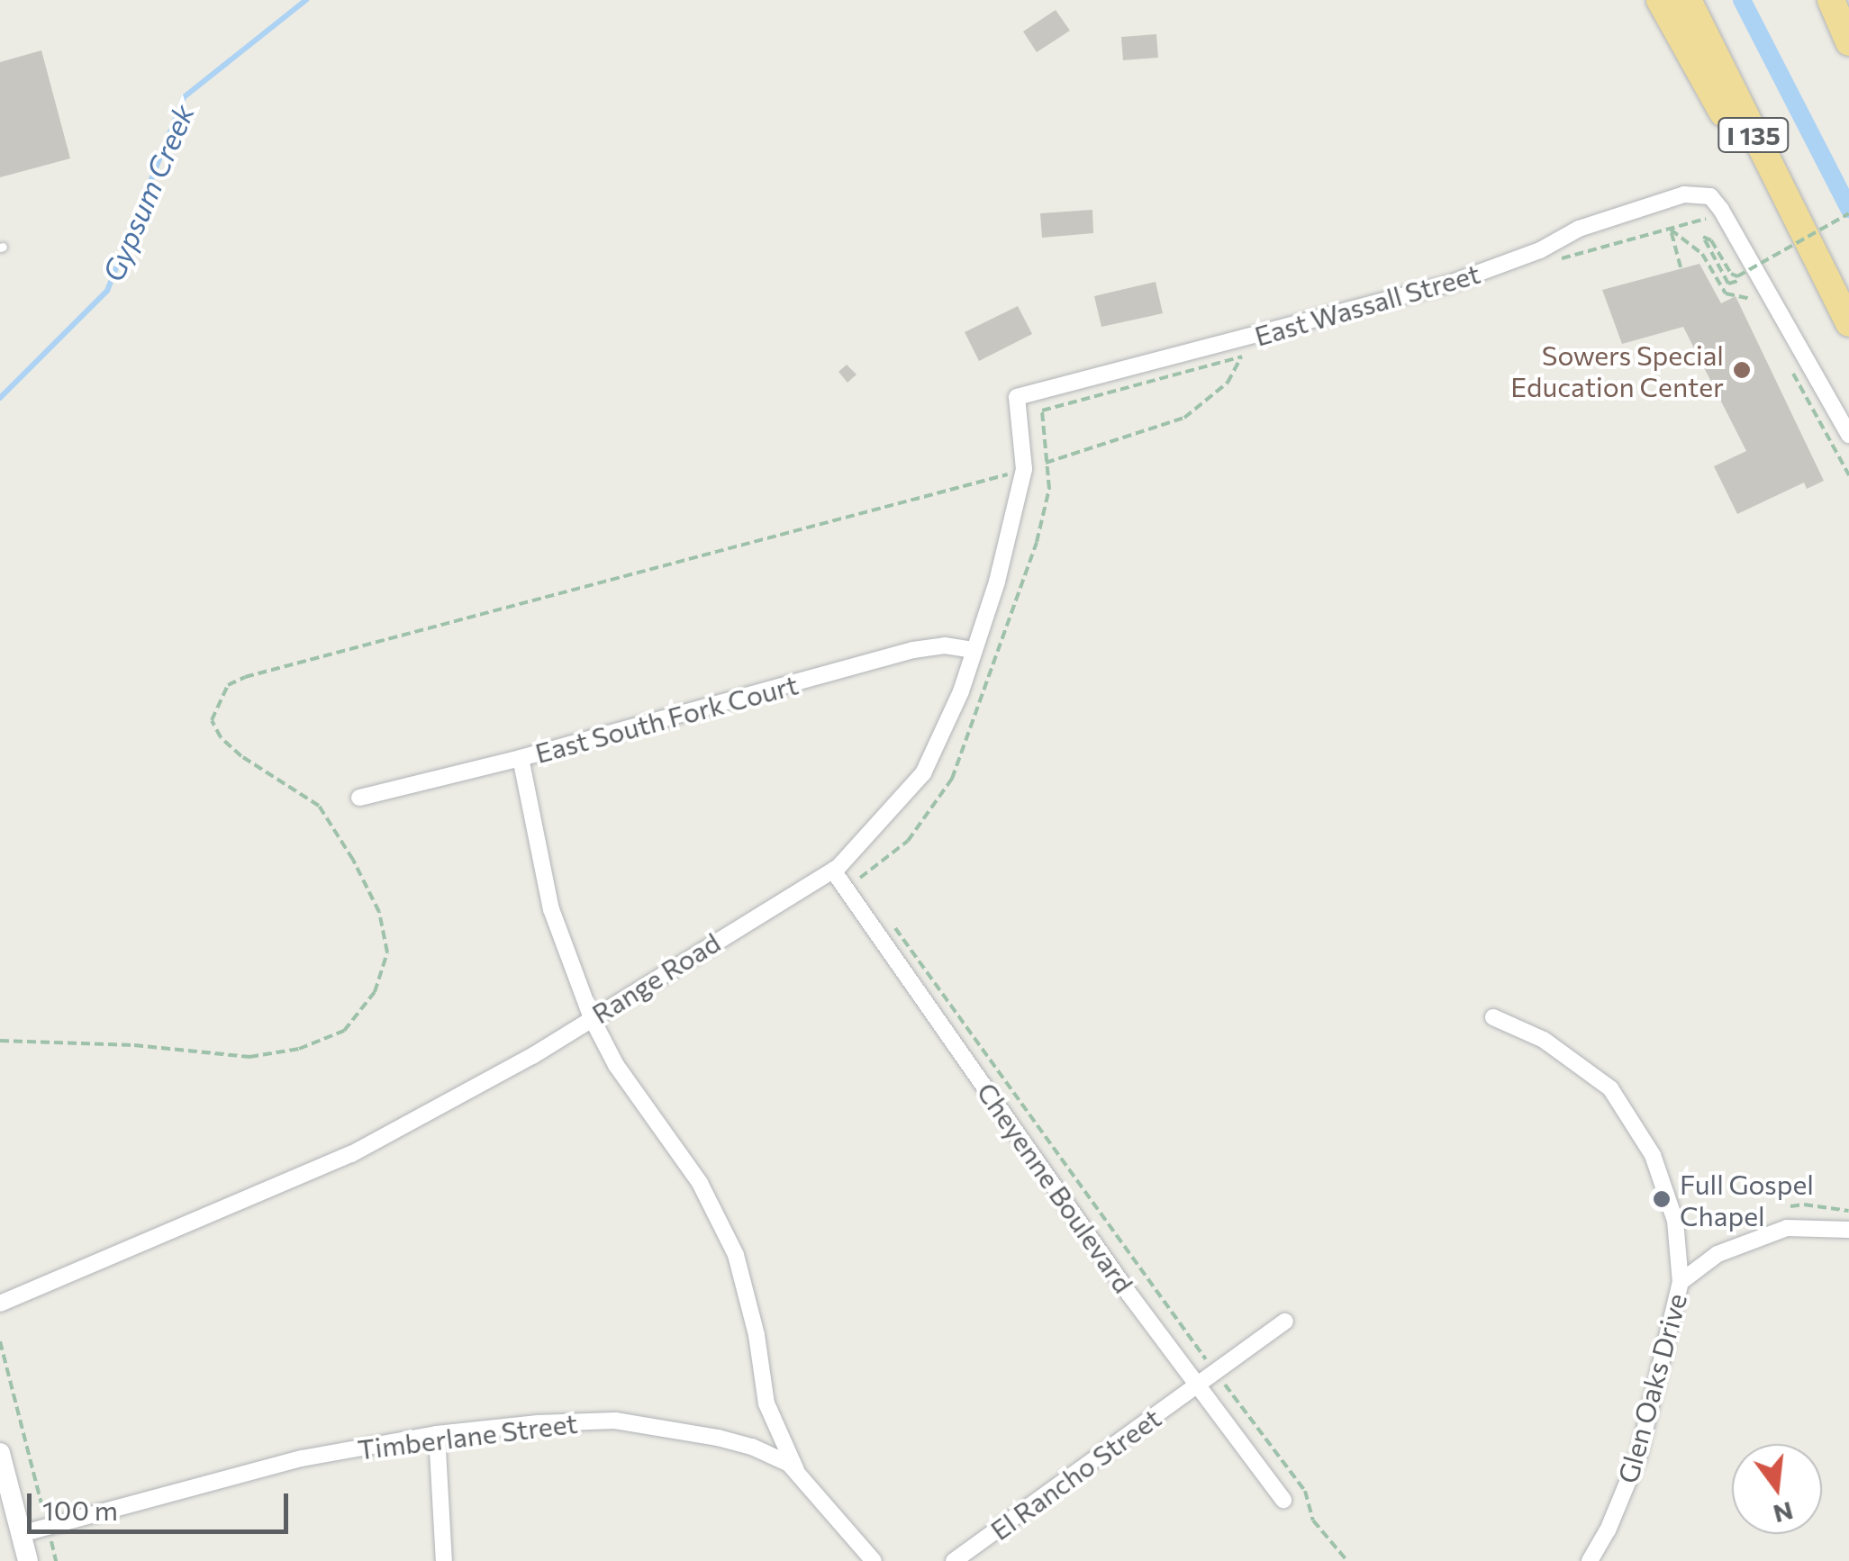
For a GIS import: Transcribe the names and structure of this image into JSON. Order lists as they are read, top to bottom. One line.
{"streets":{"highway":["I 135"],"street":["East Wassall Street","East South Fork Court","Range Road","Cheyenne Boulevard","Glen Oaks Drive","Timberlane Street","El Rancho Street"]},"crossings":[["East Wassall Street","Range Road"],["East South Fork Court","Range Road"],["Range Road","Cheyenne Boulevard"],["Cheyenne Boulevard","El Rancho Street"]],"water":["Gypsum Creek"],"places":["Sowers Special Education Center","Full Gospel Chapel"],"scale_bar":"100 m","north":"bottom"}
